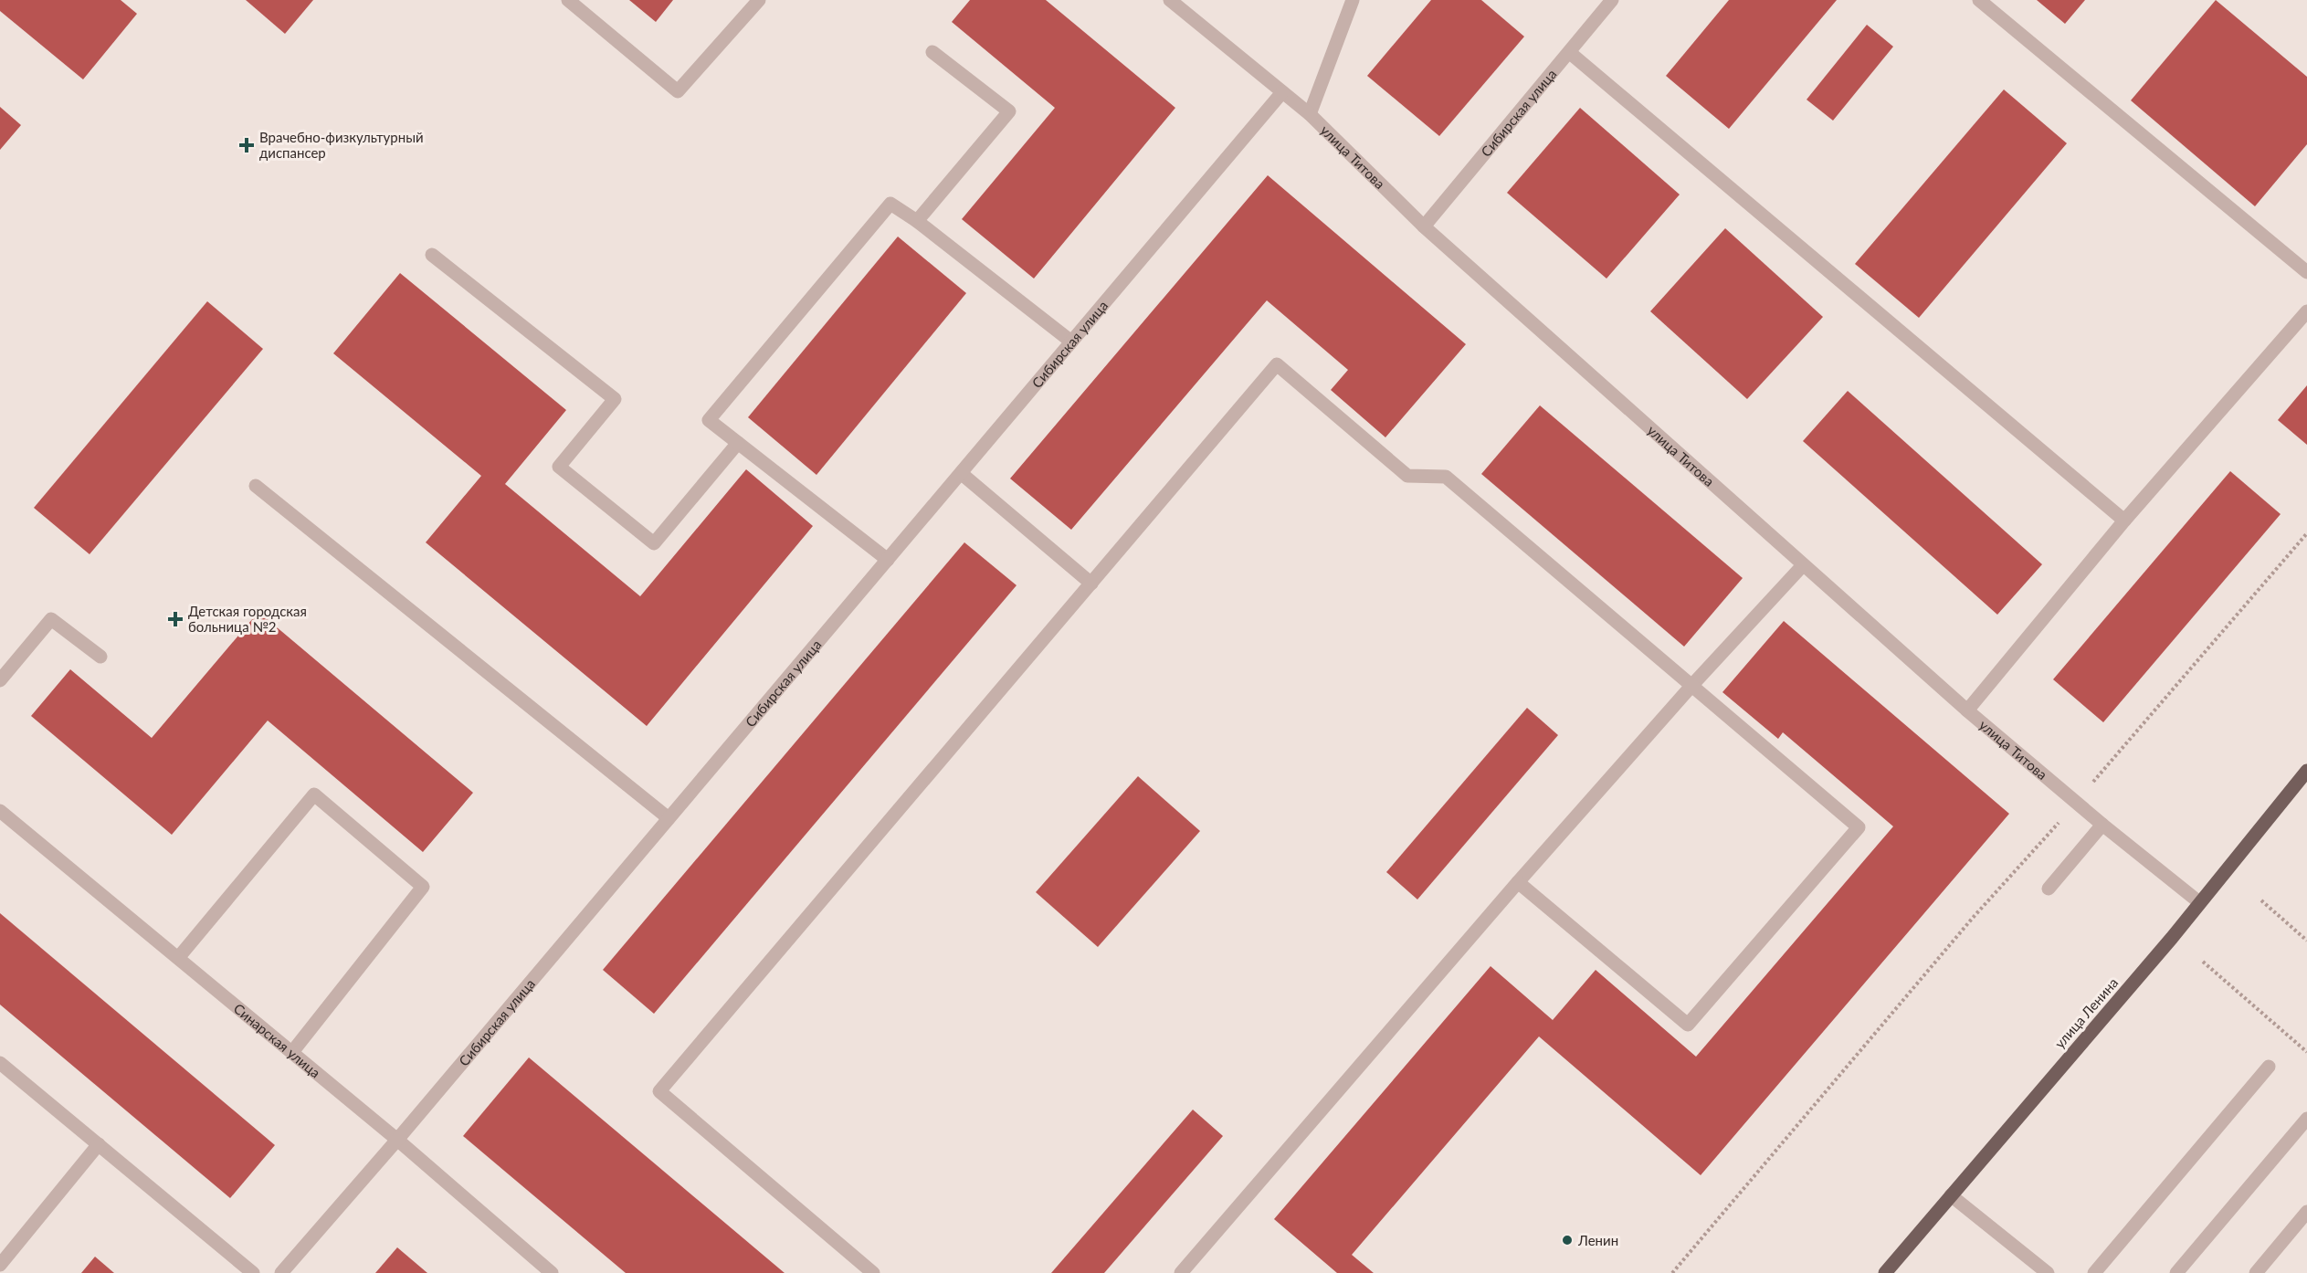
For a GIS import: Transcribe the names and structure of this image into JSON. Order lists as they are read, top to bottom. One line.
{"streets":{"main road":["улица Ленина"],"street":["Сибирская улица","улица Титова","Синарская улица"]},"crossings":[["Сибирская улица","улица Титова"],["Сибирская улица","Синарская улица"],["улица Титова","улица Ленина"]],"places":{"health":["Врачебно-физкультурный диспансер","Детская городская больница №2"],"other":["Ленин"]}}
